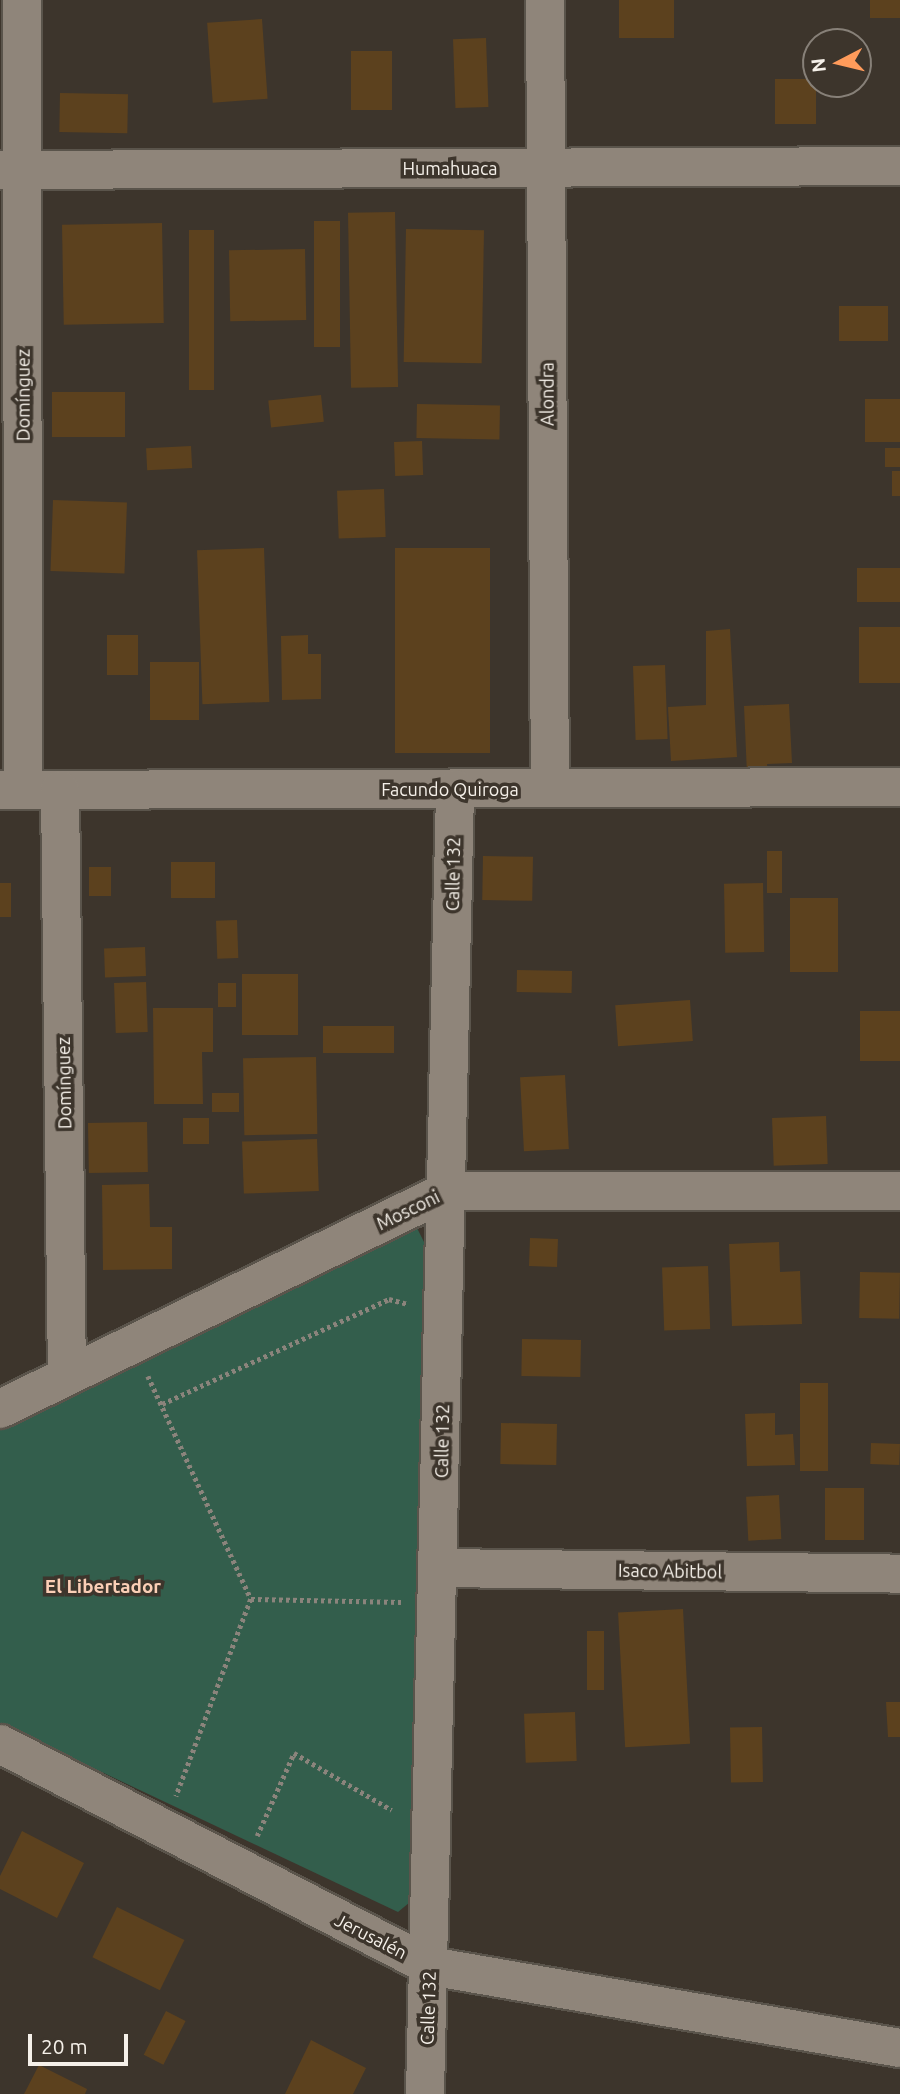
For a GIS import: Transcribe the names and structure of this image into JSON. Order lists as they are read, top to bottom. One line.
{"streets":{"street":["Humahuaca","Alondra","Domínguez","Facundo Quiroga","Calle 132","Mosconi","Isaco Abitbol","Jerusalén"]},"crossings":[["Humahuaca","Alondra"],["Humahuaca","Domínguez"],["Alondra","Facundo Quiroga"],["Domínguez","Facundo Quiroga"],["Domínguez","Mosconi"],["Facundo Quiroga","Calle 132"],["Calle 132","Mosconi"],["Calle 132","Isaco Abitbol"],["Calle 132","Jerusalén"]],"districts":["El Libertador"],"scale_bar":"20 m","north":"left"}
